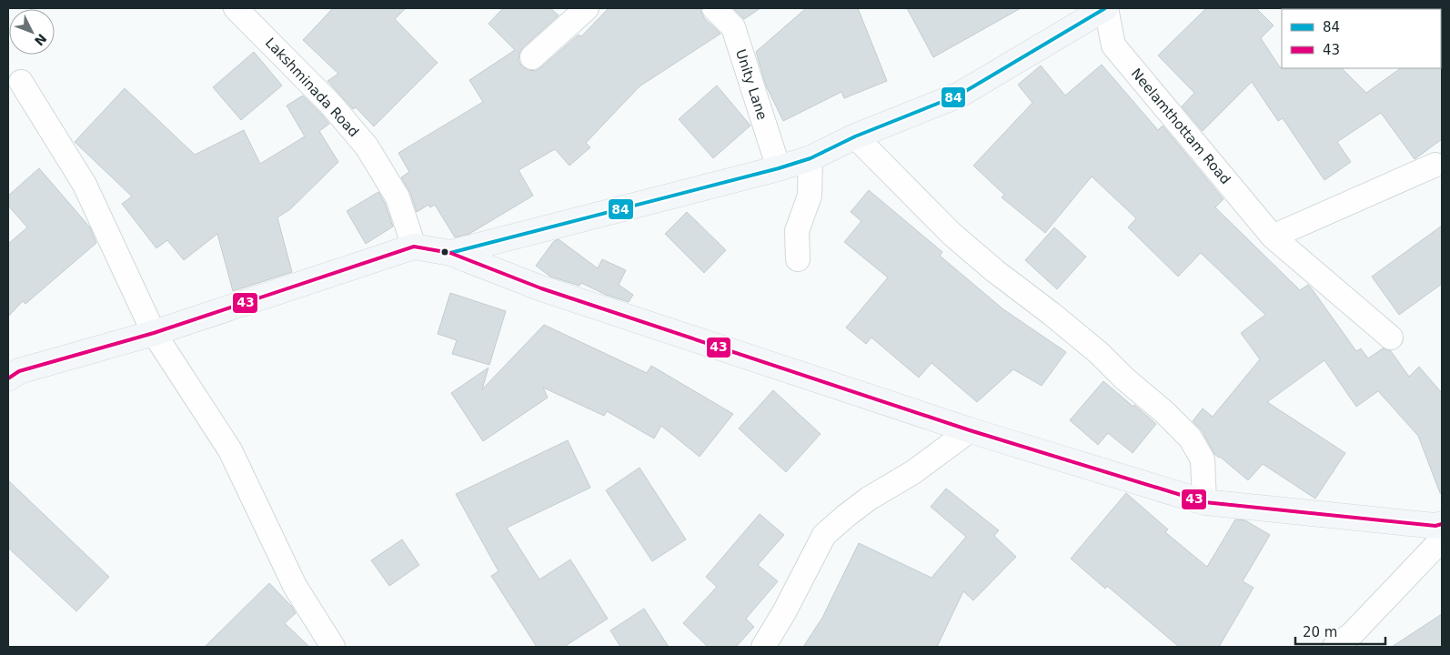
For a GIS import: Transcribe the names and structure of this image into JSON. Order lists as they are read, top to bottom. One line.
{"streets":{"street":["Unity Lane","Lakshminada Road","Neelamthottam Road"]},"lines":["transit line 84","transit line 43"],"legend":["84","43"],"scale_bar":"20 m","north":"bottom right"}
